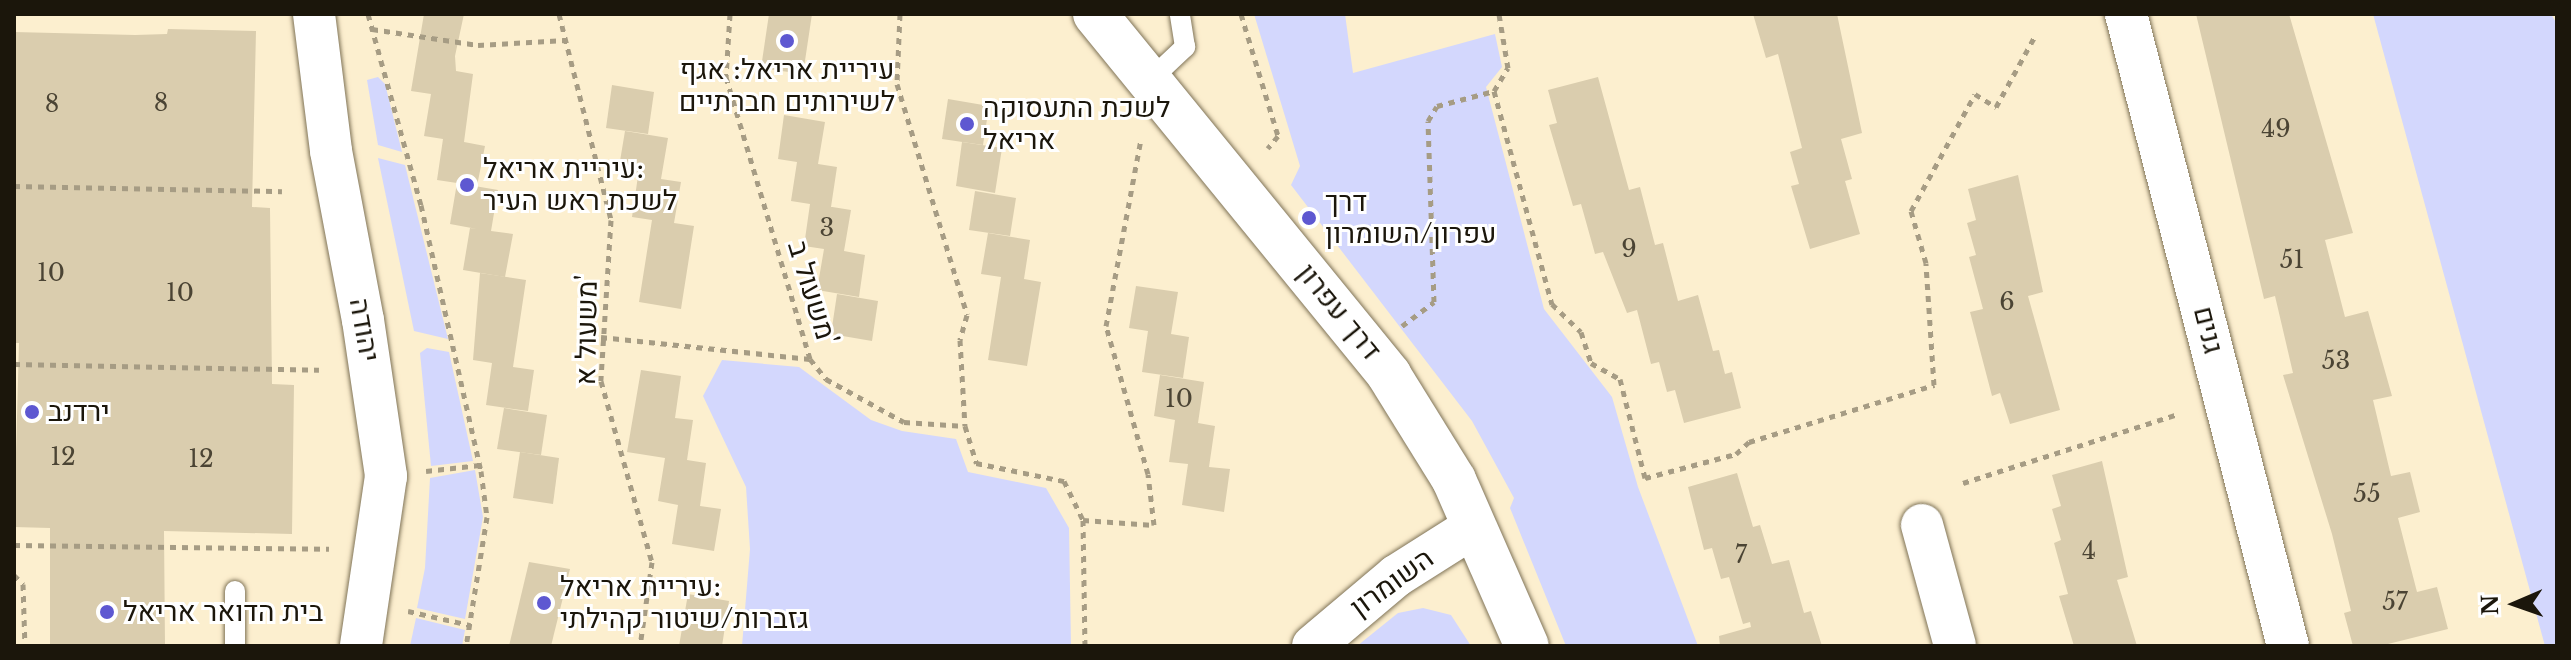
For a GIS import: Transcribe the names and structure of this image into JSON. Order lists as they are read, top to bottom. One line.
{"streets":{"street":["דרך עפרון","יהודה","גנים","השומרון"],"path":["משעול ב'","משעול א'"]},"crossings":[["דרך עפרון","השומרון"]],"places":["עיריית אריאל: אגף לשירותים חברתיים","לשכת התעסוקה אריאל","עיריית אריאל: לשכת ראש העיר","דרך עפרון/השומרון","ירדנב","עיריית אריאל: גזברות/שיטור קהילתי","בית הדואר אריאל"],"house_numbers":["8","8","49","3","9","51","10","10","6","53","10","12","12","55","4","7","57"],"north":"left"}
